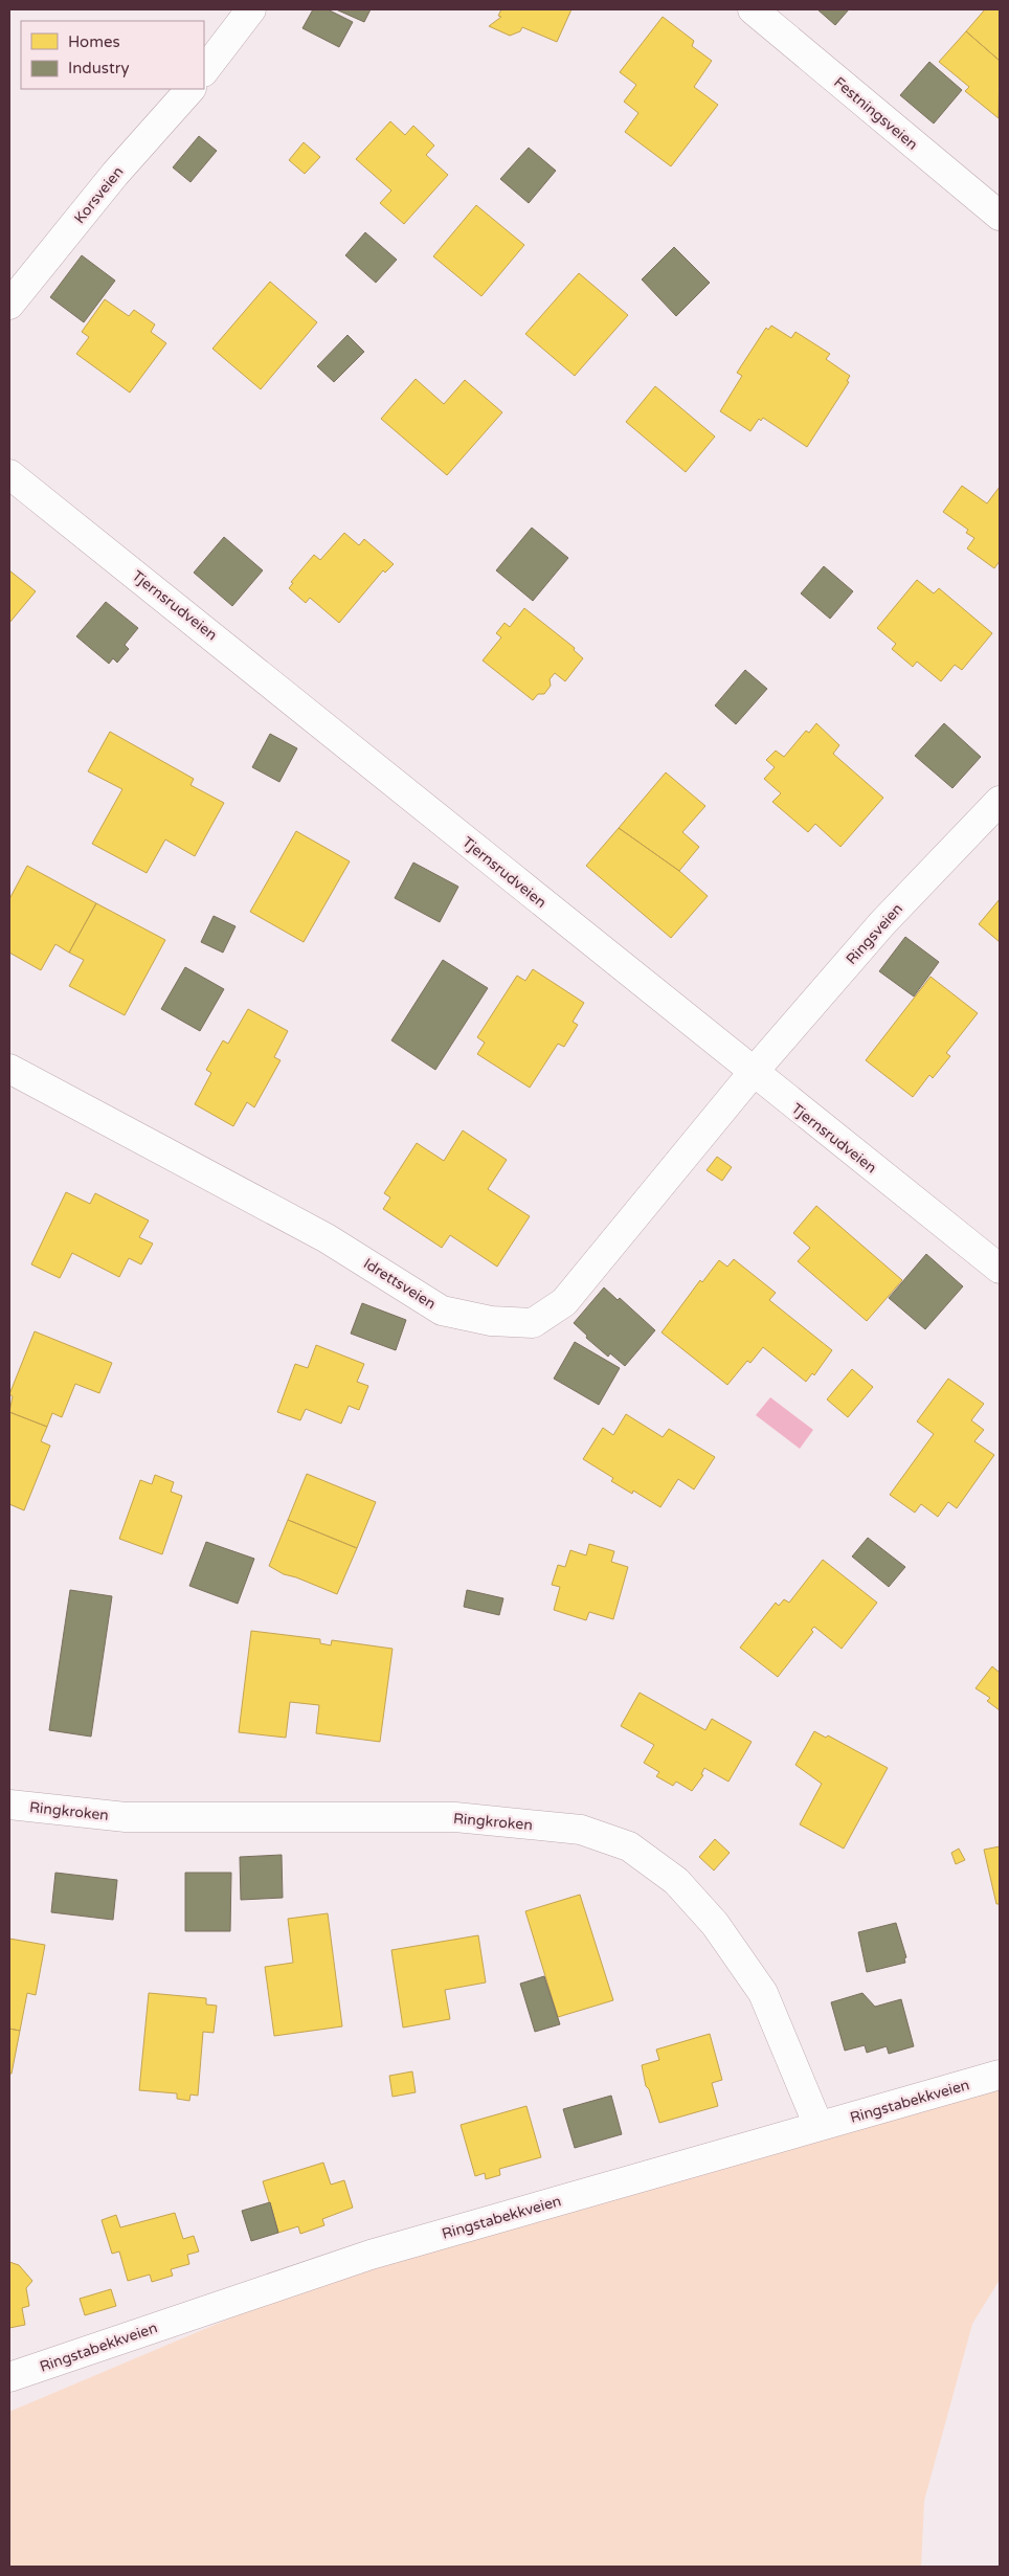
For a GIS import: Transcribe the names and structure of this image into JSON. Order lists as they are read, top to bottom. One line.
{"streets":{"street":["Festningsveien","Korsveien","Tjernsrudveien","Ringsveien","Idrettsveien","Ringkroken","Ringstabekkveien"]},"crossings":[["Tjernsrudveien","Ringsveien"],["Tjernsrudveien","Idrettsveien"],["Ringsveien","Idrettsveien"],["Ringkroken","Ringstabekkveien"]],"legend":["Homes","Industry"]}
